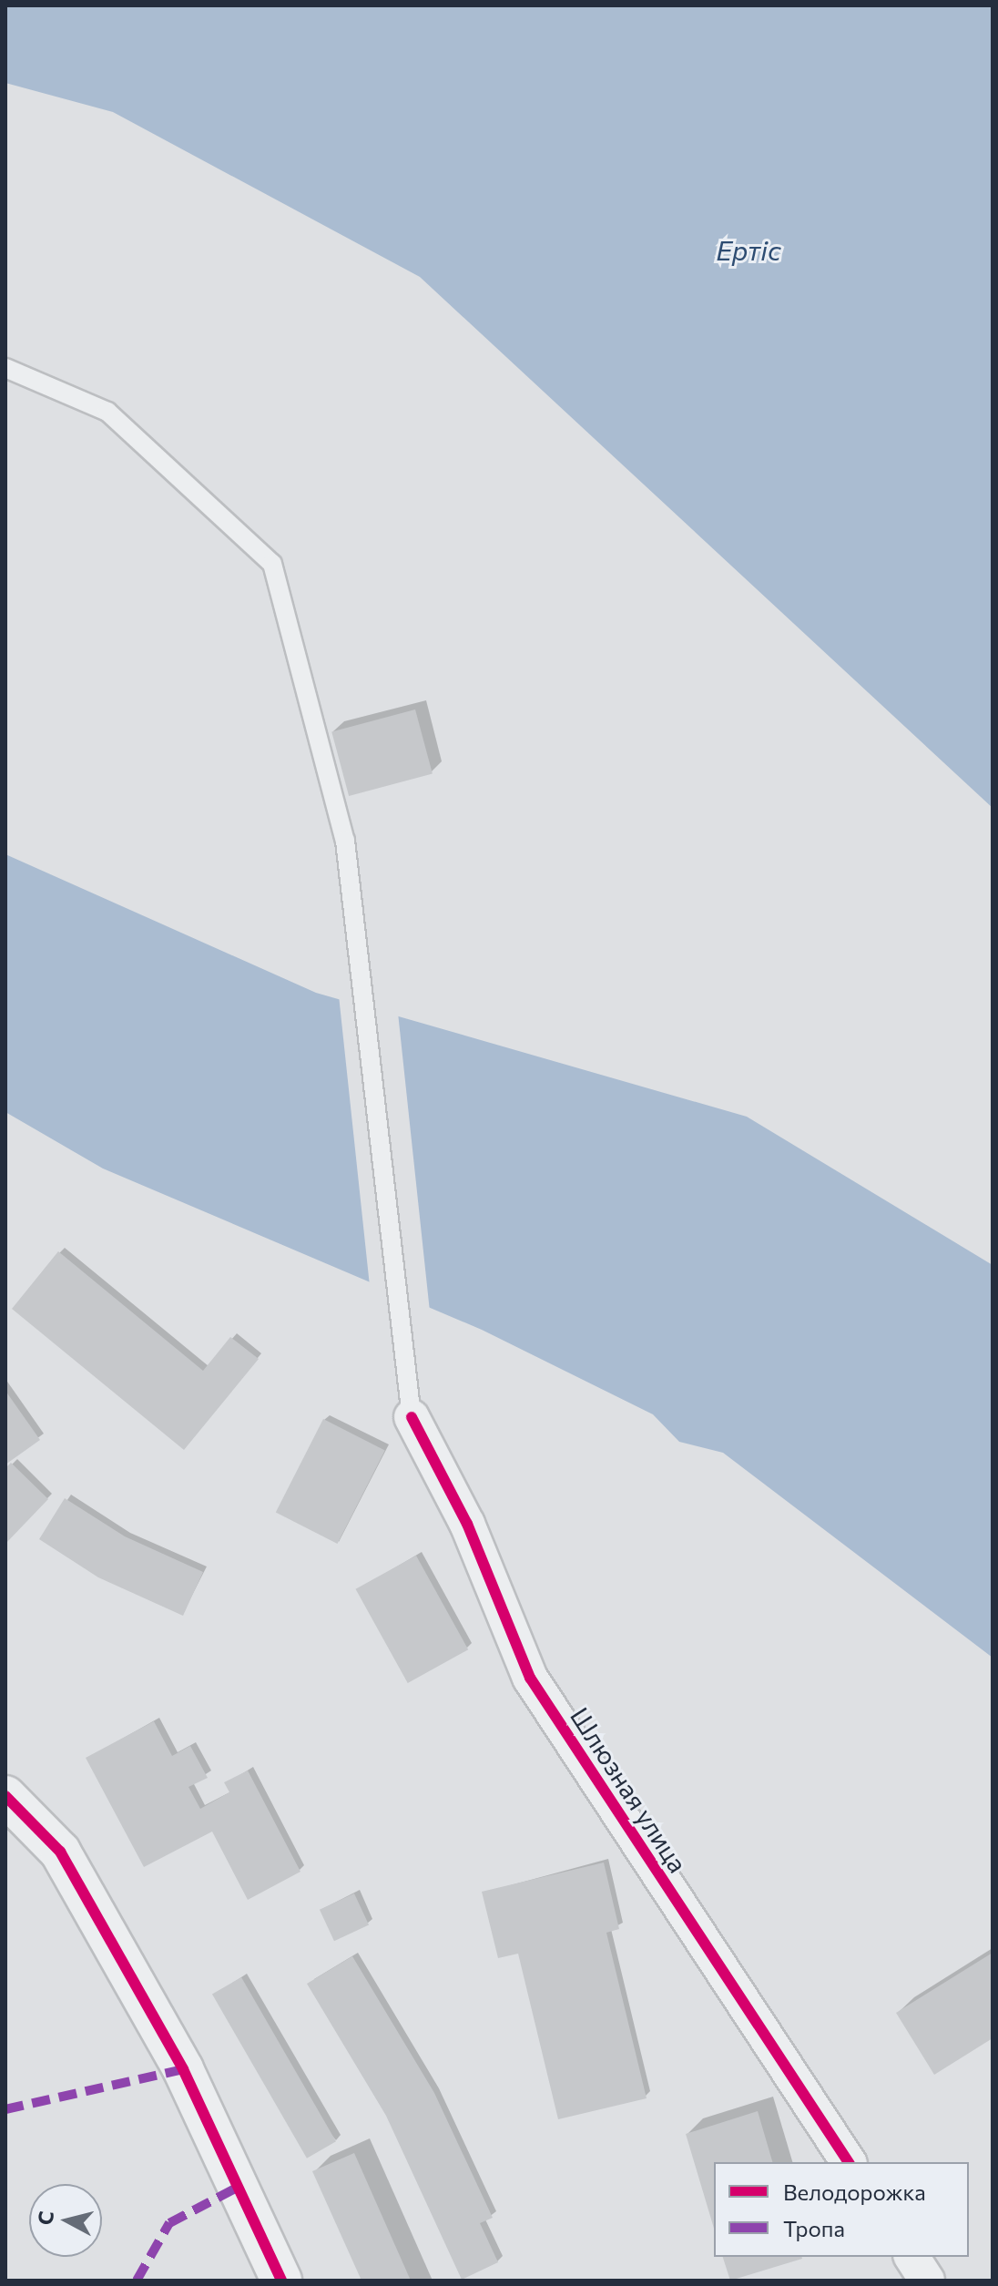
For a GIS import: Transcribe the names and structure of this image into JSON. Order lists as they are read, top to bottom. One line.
{"streets":{"street":["Шлюзная улица"]},"water":["Ертіс"],"legend":["Велодорожка","Тропа"],"north":"left"}
